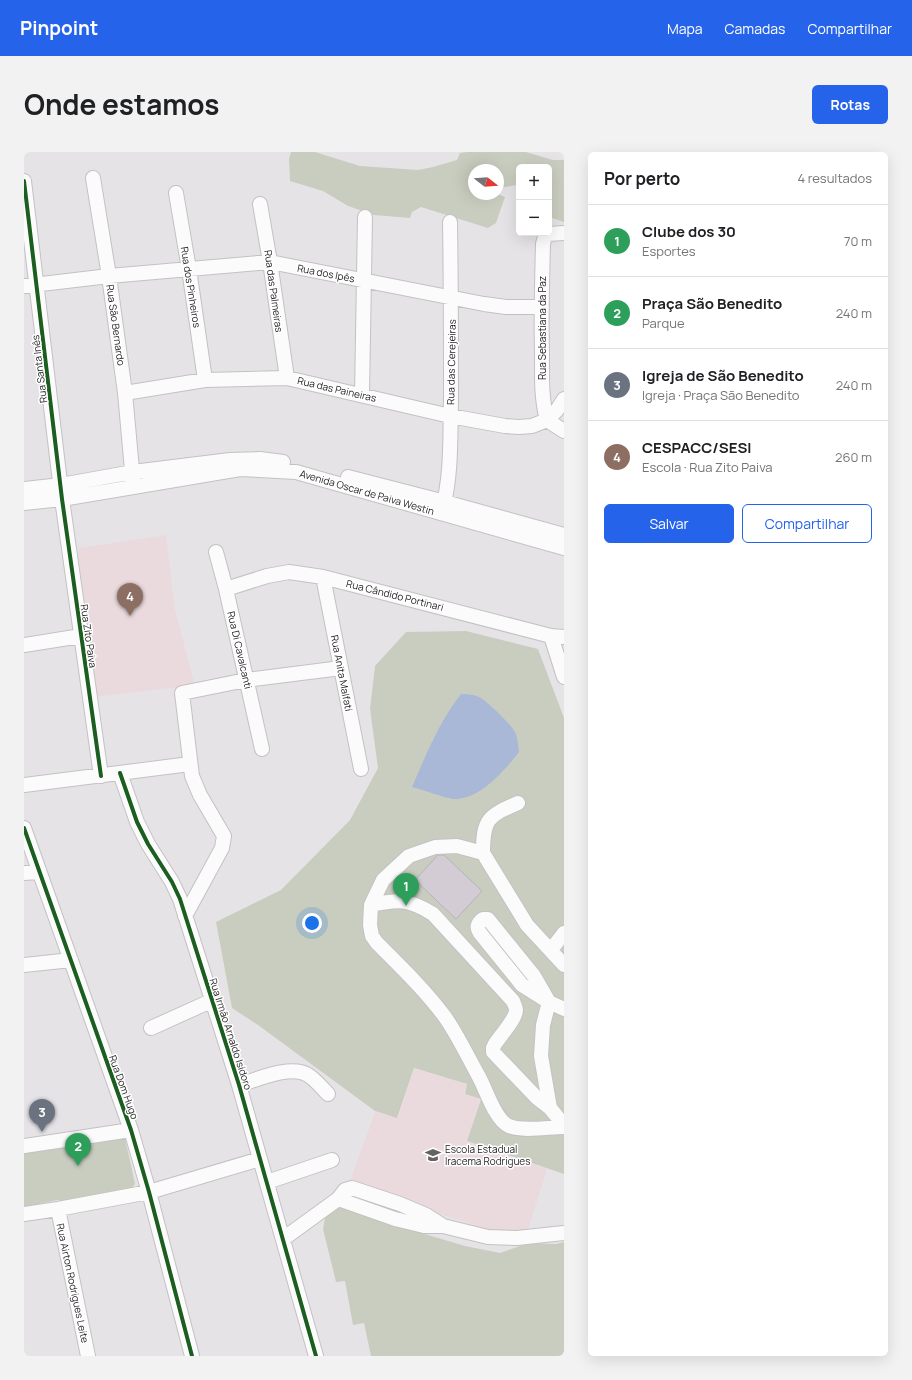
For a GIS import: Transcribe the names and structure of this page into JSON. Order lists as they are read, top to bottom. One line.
{"streets":{"street":["Rua dos Ipês","Rua dos Pinheiros","Rua das Palmeiras","Rua São Bernardo","Rua Sebastiana da Paz","Rua das Cerejeiras","Rua Santa Inês","Rua das Paineiras","Avenida Oscar de Paiva Westin","Rua Cândido Portinari","Rua Zito Paiva","Rua Di Cavalcanti","Rua Anita Malfati","Rua Irmão Arnaldo Isidoro","Rua Dom Hugo","Rua Airton Rodrigues Leite"]},"crossings":[["Rua dos Ipês","Rua dos Pinheiros"],["Rua dos Ipês","Rua das Palmeiras"],["Rua dos Ipês","Rua São Bernardo"],["Rua dos Ipês","Rua Sebastiana da Paz"],["Rua dos Ipês","Rua das Cerejeiras"],["Rua dos Ipês","Rua Santa Inês"],["Rua dos Pinheiros","Rua das Paineiras"],["Rua das Palmeiras","Rua das Paineiras"],["Rua São Bernardo","Rua das Paineiras"],["Rua São Bernardo","Avenida Oscar de Paiva Westin"],["Rua Sebastiana da Paz","Rua das Paineiras"],["Rua das Cerejeiras","Rua das Paineiras"],["Rua das Cerejeiras","Avenida Oscar de Paiva Westin"],["Rua Santa Inês","Avenida Oscar de Paiva Westin"],["Rua Santa Inês","Rua Zito Paiva"],["Avenida Oscar de Paiva Westin","Rua Zito Paiva"],["Rua Cândido Portinari","Rua Di Cavalcanti"],["Rua Cândido Portinari","Rua Anita Malfati"]],"places":{"school or university":["Escola Estadual Iracema Rodrigues"]},"north":"right","page":{"header":"Pinpoint","nav":["Mapa","Camadas","Compartilhar"],"title":"Onde estamos","buttons":["Rotas",["Salvar","Compartilhar"]],"heading":["Por perto","4 resultados"],"map_buttons":["+","−"],"list":[{"mark":"1","name":"Clube dos 30","note":"Esportes","value":"70 m"},{"mark":"2","name":"Praça São Benedito","note":"Parque","value":"240 m"},{"mark":"3","name":"Igreja de São Benedito","note":"Igreja · Praça São Benedito","value":"240 m"},{"mark":"4","name":"CESPACC/SESI","note":"Escola · Rua Zito Paiva","value":"260 m"}],"pins":["4","1","3","2"]}}
